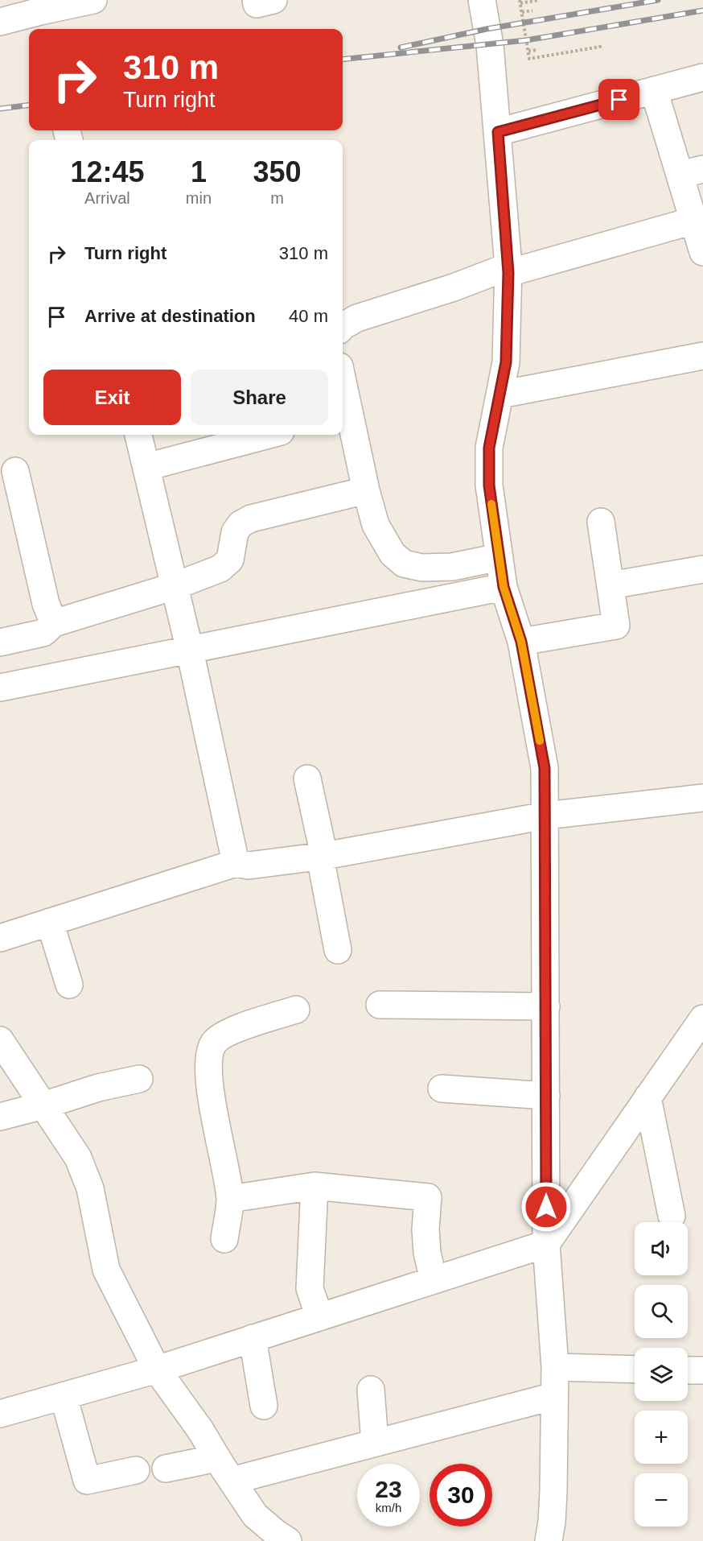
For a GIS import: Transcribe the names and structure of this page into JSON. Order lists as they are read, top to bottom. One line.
{"page":{"turn":["310 m","Turn right"],"eta":["12:45","Arrival","1","min","350","m"],"list":[{"name":"Turn right","value":"310 m"},{"name":"Arrive at destination","value":"40 m"}],"buttons":["Exit","Share"],"map_buttons":["+","−"],"speed":"23 km/h","limit":"30"}}
